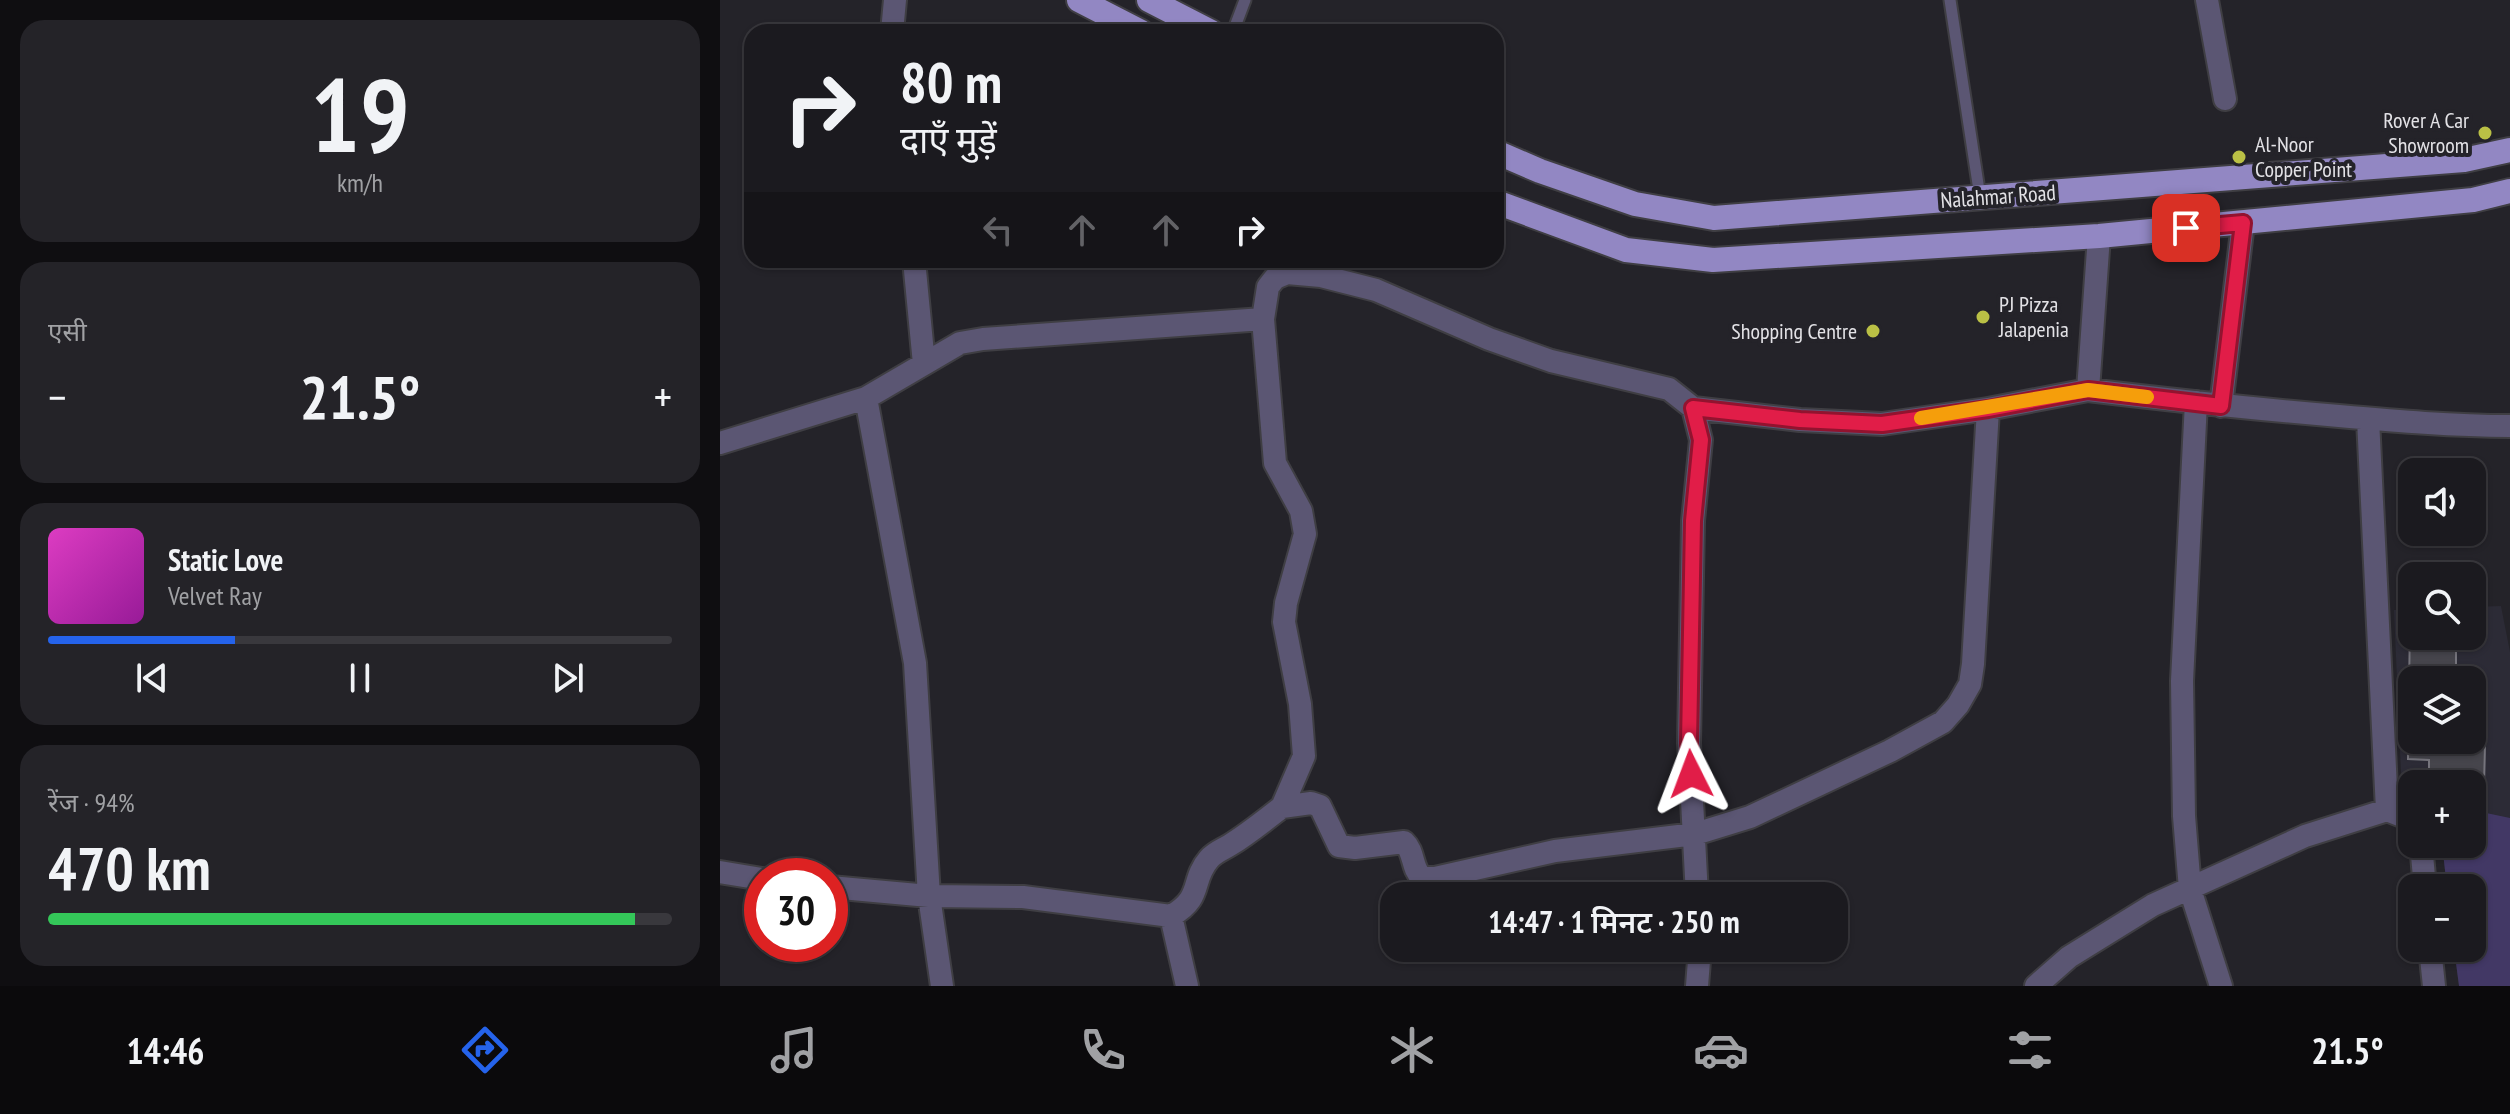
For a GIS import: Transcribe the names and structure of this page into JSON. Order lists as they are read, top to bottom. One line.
{"streets":{"main road":["Nalahmar Road"]},"places":["Rover A Car Showroom","Al-Noor Copper Point","PJ Pizza Jalapenia","Shopping Centre"],"page":{"tile":[["19","km/h"],"एसी",["रेंज · 94%","470 km"]],"turn":["80 m","दाएँ मुड़ें"],"heat":["−","21.5°","+"],"map_buttons":["+","−"],"song":["Static Love","Velvet Ray"],"limit":"30","trip":"14:47 · 1 मिनट · 250 m","tabs":["14:46","21.5°"]}}
